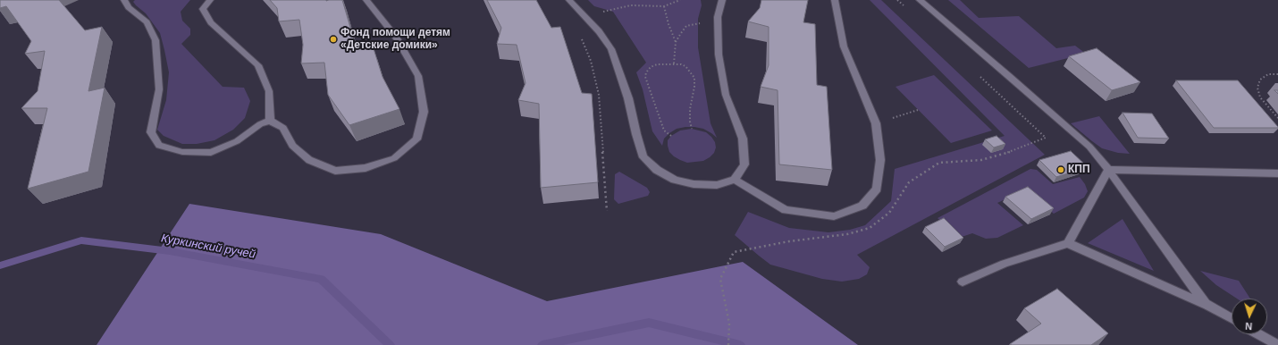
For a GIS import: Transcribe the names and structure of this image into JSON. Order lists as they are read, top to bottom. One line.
{"water":["Куркинский ручей"],"places":["Фонд помощи детям «Детские домики»","КПП"],"north":"bottom"}
